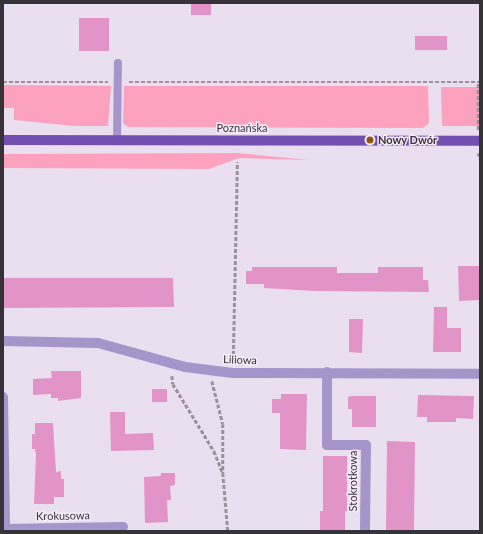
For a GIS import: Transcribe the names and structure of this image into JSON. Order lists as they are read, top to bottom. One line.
{"streets":{"main road":["Poznańska"],"street":["Liliowa","Stokrotkowa","Krokusowa"]},"crossings":[["Liliowa","Stokrotkowa"]],"places":["Nowy Dwór"]}
